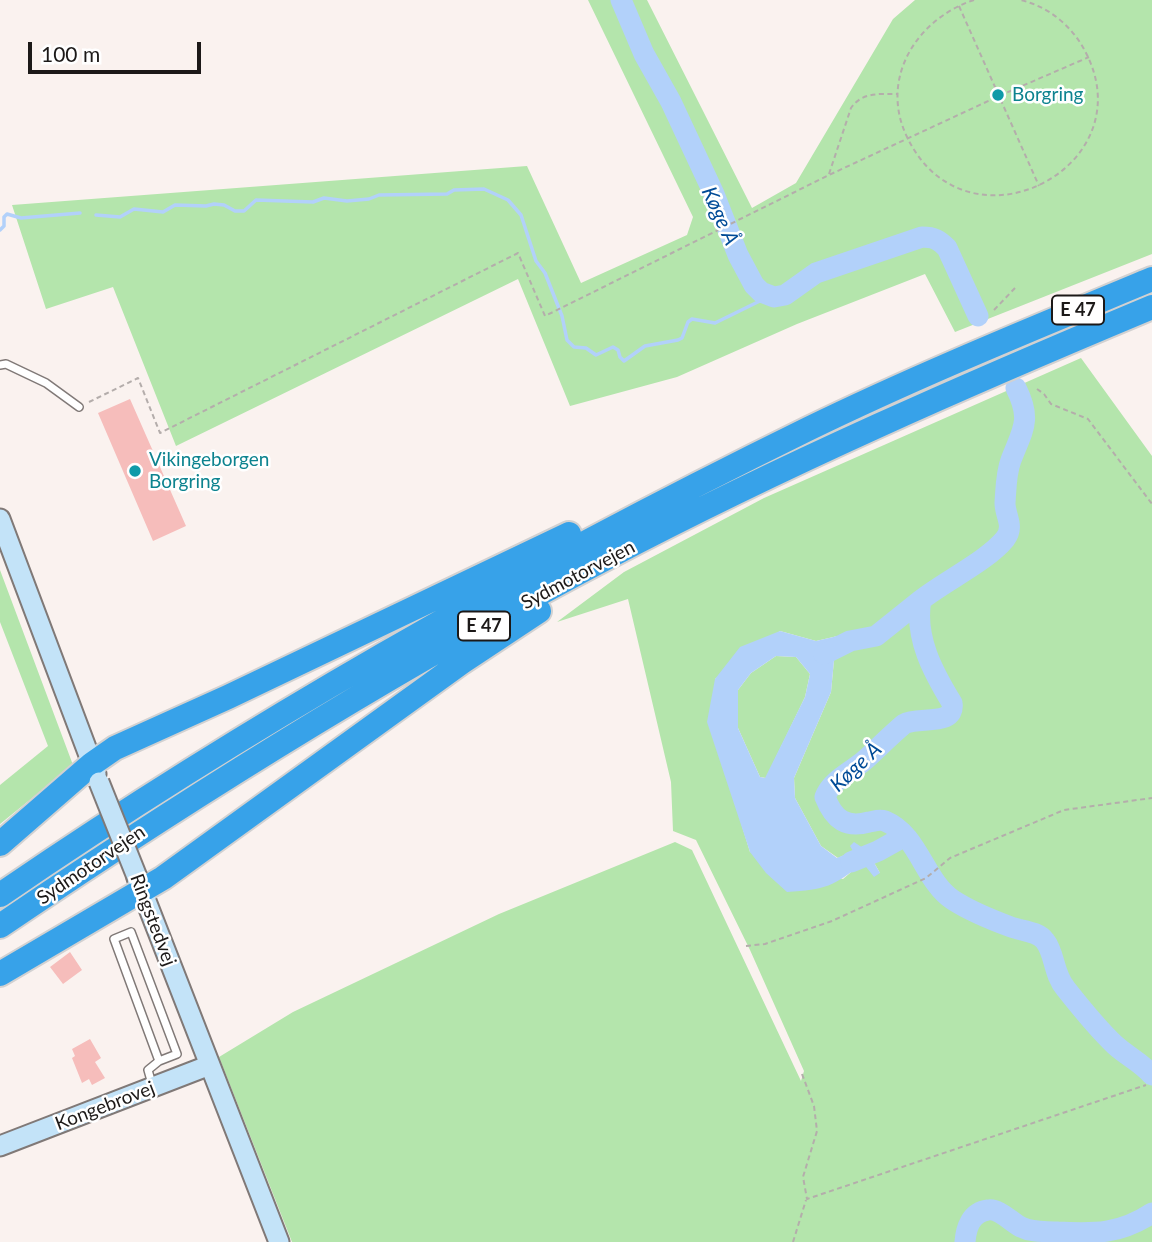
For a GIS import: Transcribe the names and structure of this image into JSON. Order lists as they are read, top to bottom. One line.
{"streets":{"highway":["E 47","Sydmotorvejen"],"main road":["Ringstedvej","Kongebrovej"]},"crossings":[["Ringstedvej","Kongebrovej"]],"water":["Køge Å"],"places":["Borgring","Vikingeborgen Borgring"],"scale_bar":"100 m"}
